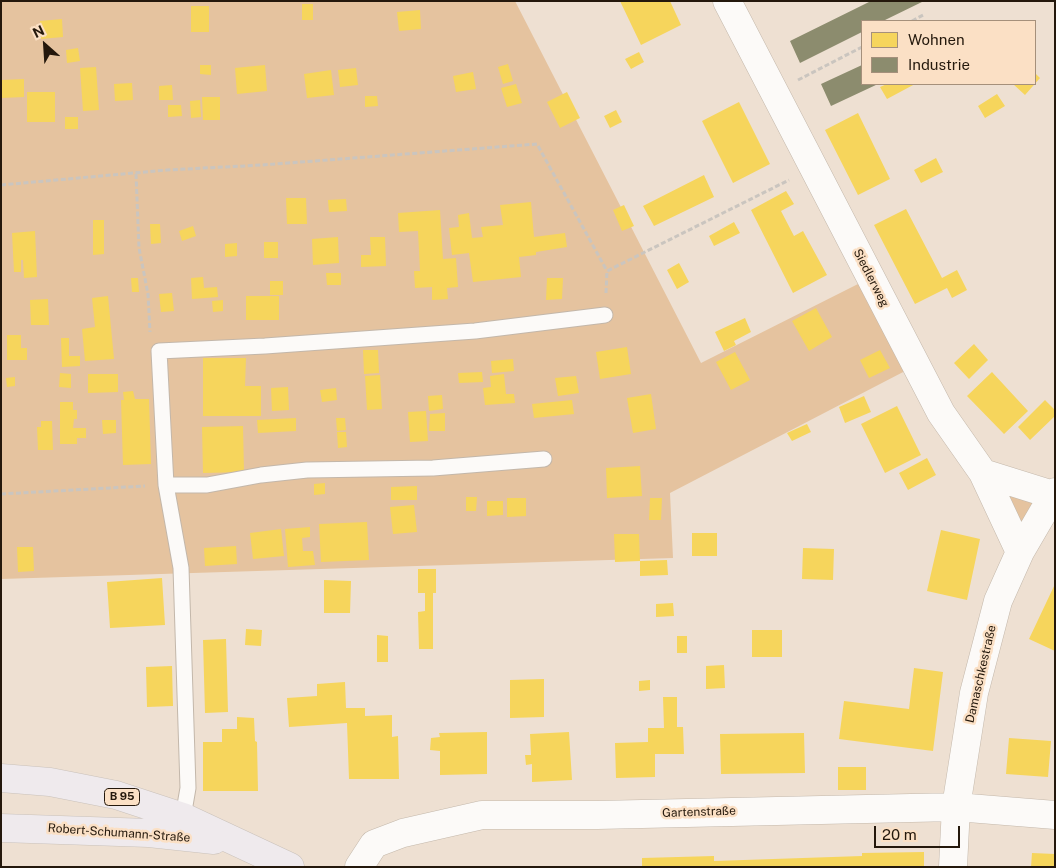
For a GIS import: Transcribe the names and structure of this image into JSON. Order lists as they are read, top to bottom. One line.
{"streets":{"main road":["B 95","Robert-Schumann-Straße"],"street":["Siedlerweg","Damaschkestraße","Gartenstraße"]},"crossings":[["Siedlerweg","Damaschkestraße"],["Damaschkestraße","Gartenstraße"]],"legend":["Wohnen","Industrie"],"scale_bar":"20 m","north":"top left"}
